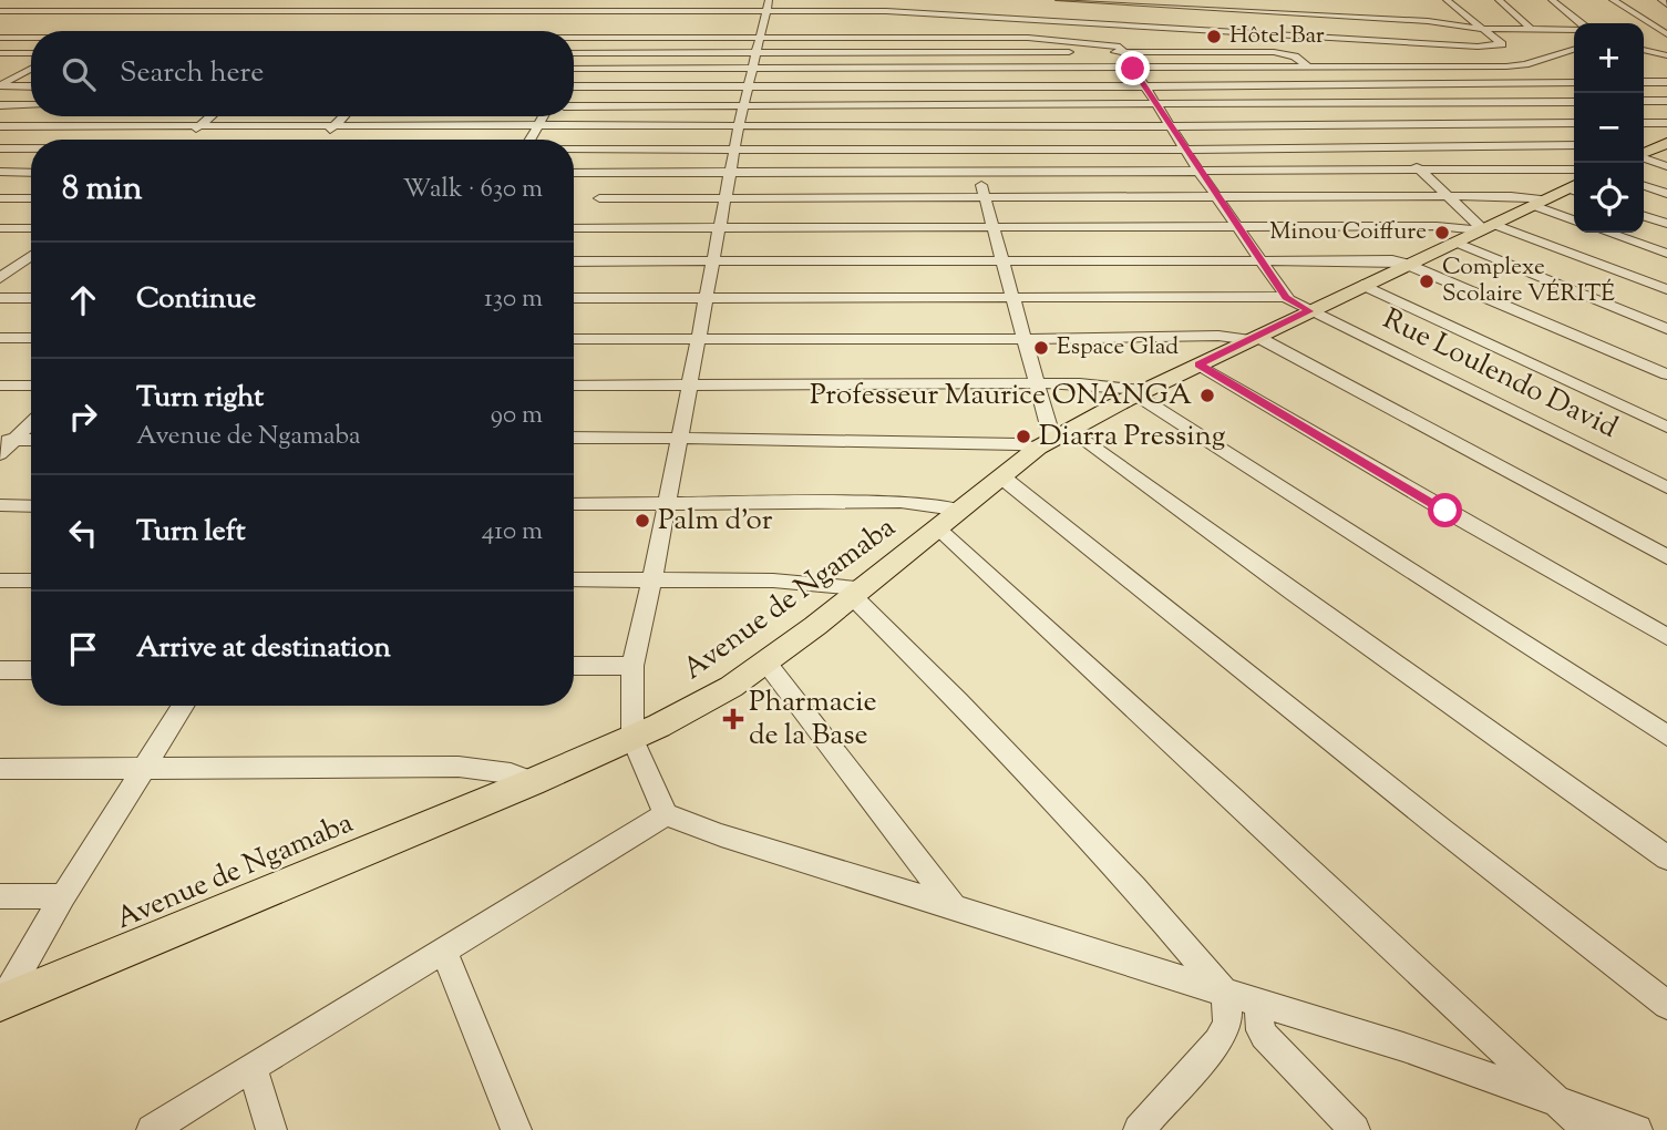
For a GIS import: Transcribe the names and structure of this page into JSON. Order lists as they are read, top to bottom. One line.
{"streets":{"main road":["Avenue de Ngamaba"],"street":["Rue Loulendo David"]},"crossings":[["Rue Loulendo David","Avenue de Ngamaba"]],"places":{"other":["Hôtel Bar","Minou Coiffure","Complexe Scolaire VÉRITÉ","Espace Glad","Professeur Maurice ONANGA","Diarra Pressing","Palm d'or"],"health":["Pharmacie de la Base"]},"page":{"map_buttons":["+","−"],"search":"Search here","heading":["8 min","Walk · 630 m"],"list":[["Continue","130 m"],["Turn right","Avenue de Ngamaba","90 m"],["Turn left","410 m"],"Arrive at destination"]}}
